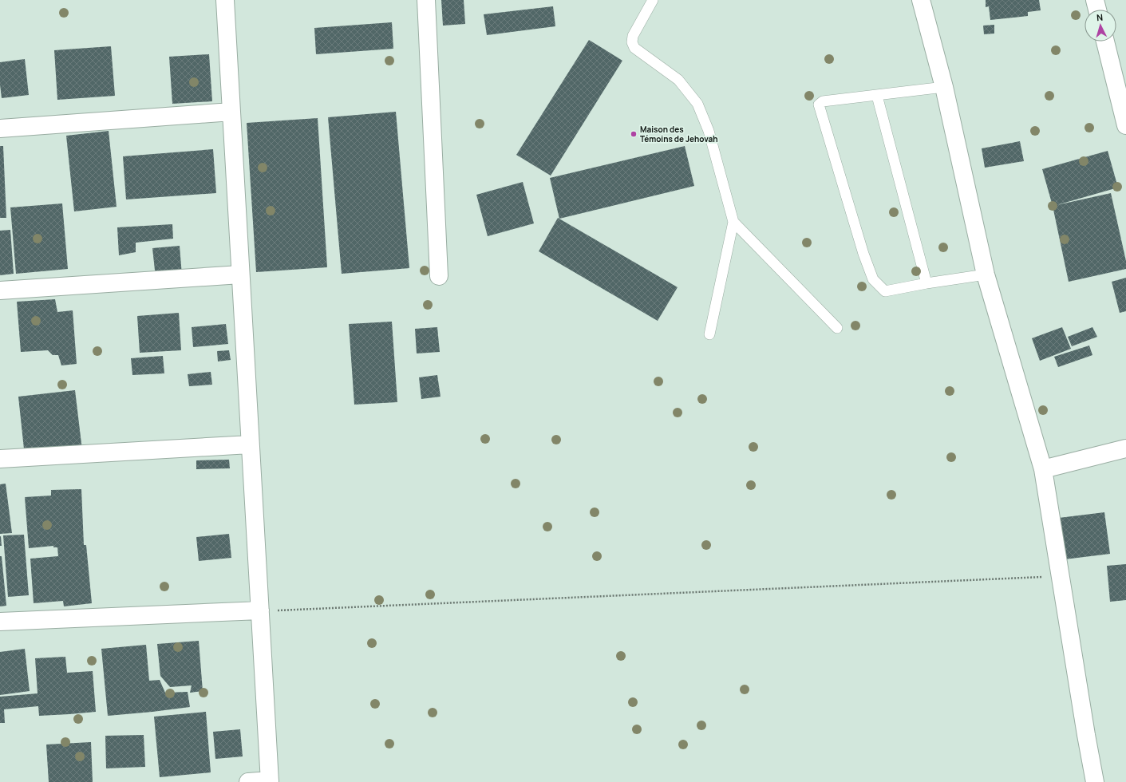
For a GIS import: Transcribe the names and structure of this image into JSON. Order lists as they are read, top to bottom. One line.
{"places":["Maison des Témoins de Jehovah"],"north":"top"}
